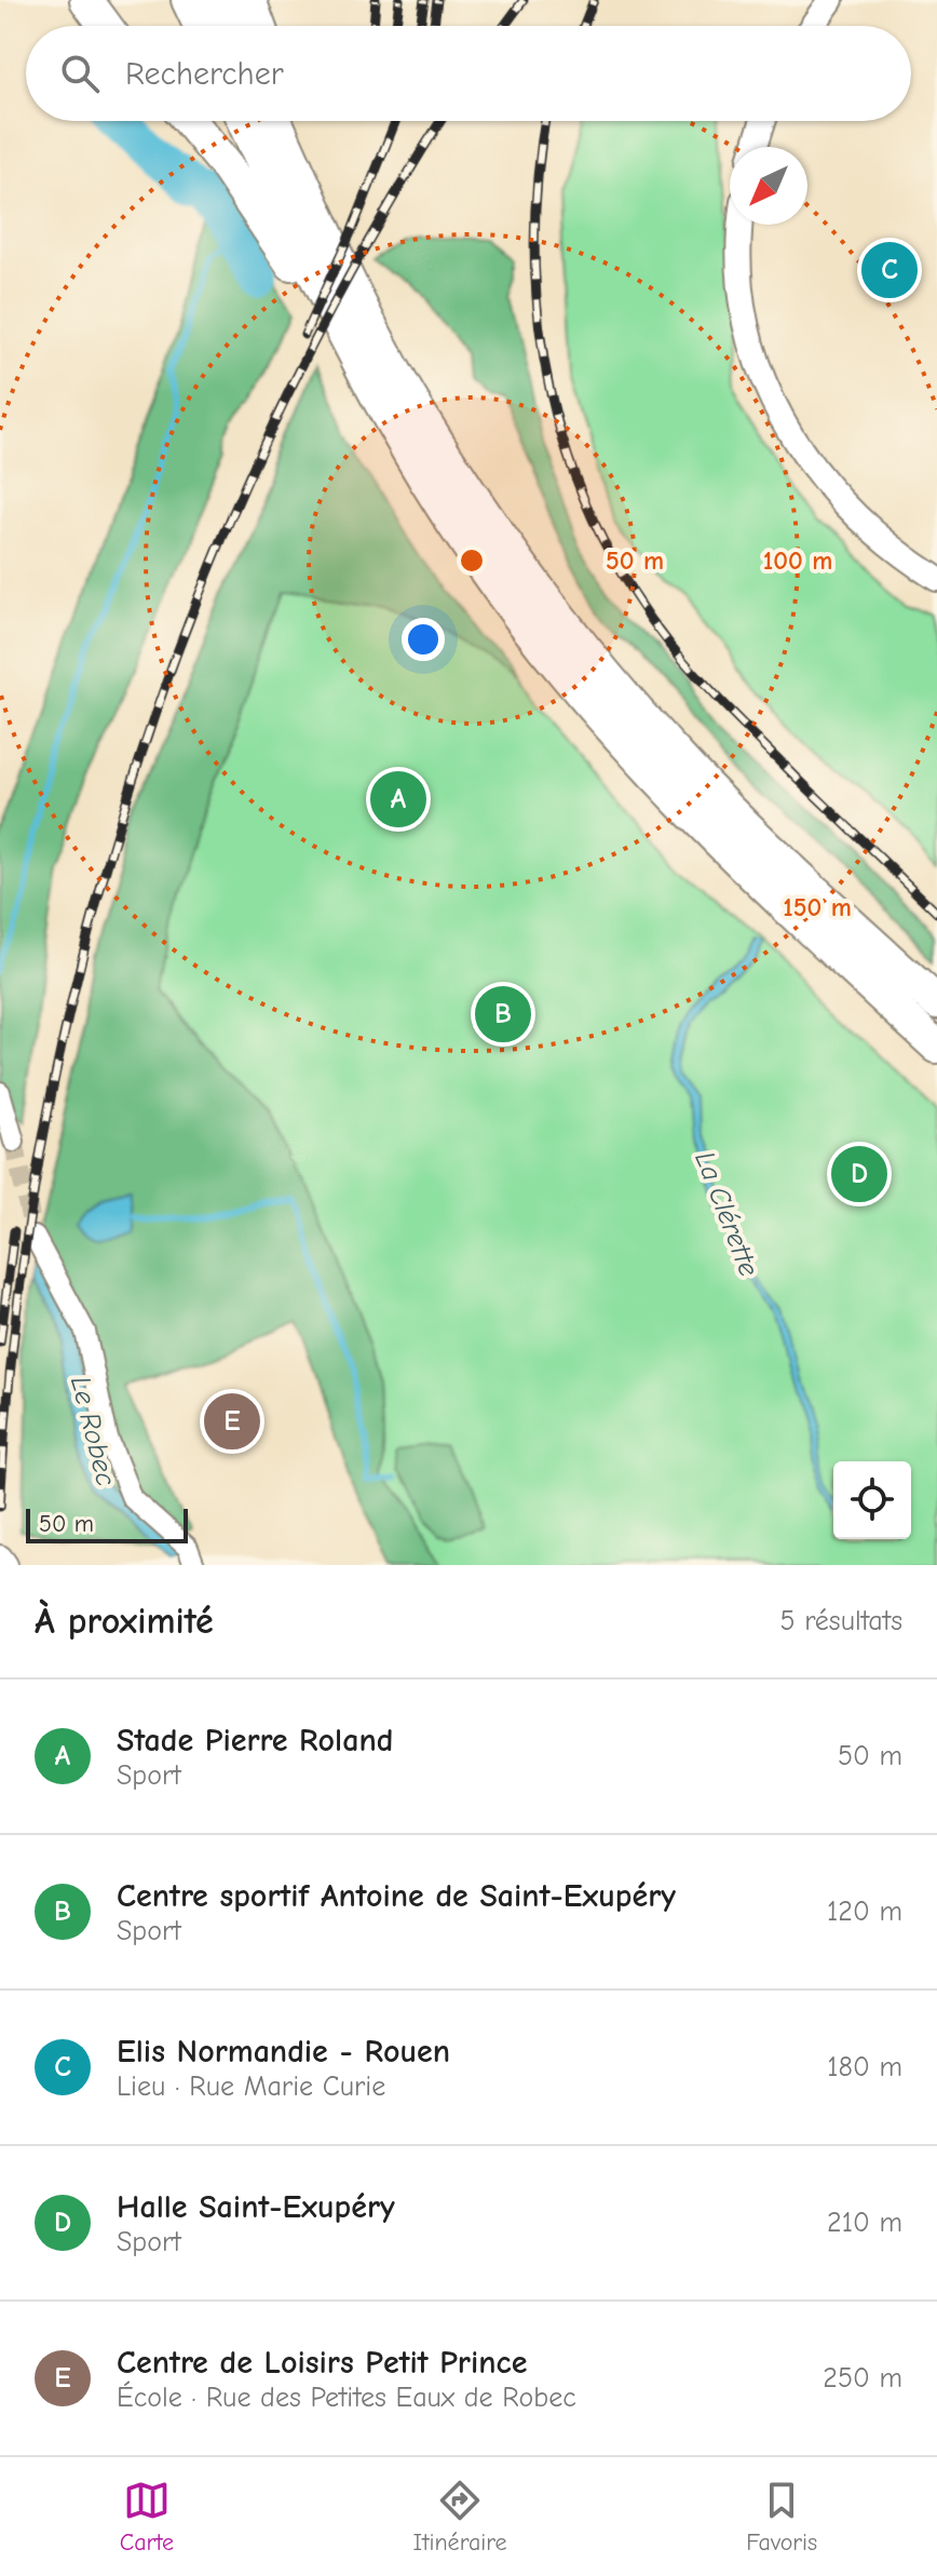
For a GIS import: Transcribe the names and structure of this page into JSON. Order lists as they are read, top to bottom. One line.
{"water":["La Clérette","Le Robec"],"scale_bar":"50 m","north":"bottom left","page":{"search":"Rechercher","pins":["C","A","B","D","E"],"scale":"50 m","heading":["À proximité","5 résultats"],"list":[{"mark":"A","name":"Stade Pierre Roland","note":"Sport","value":"50 m"},{"mark":"B","name":"Centre sportif Antoine de Saint-Exupéry","note":"Sport","value":"120 m"},{"mark":"C","name":"Elis Normandie - Rouen","note":"Lieu · Rue Marie Curie","value":"180 m"},{"mark":"D","name":"Halle Saint-Exupéry","note":"Sport","value":"210 m"},{"mark":"E","name":"Centre de Loisirs Petit Prince","note":"École · Rue des Petites Eaux de Robec","value":"250 m"}],"nav":["Carte","Itinéraire","Favoris"]},"rings":["50 m","100 m","150 m"]}
